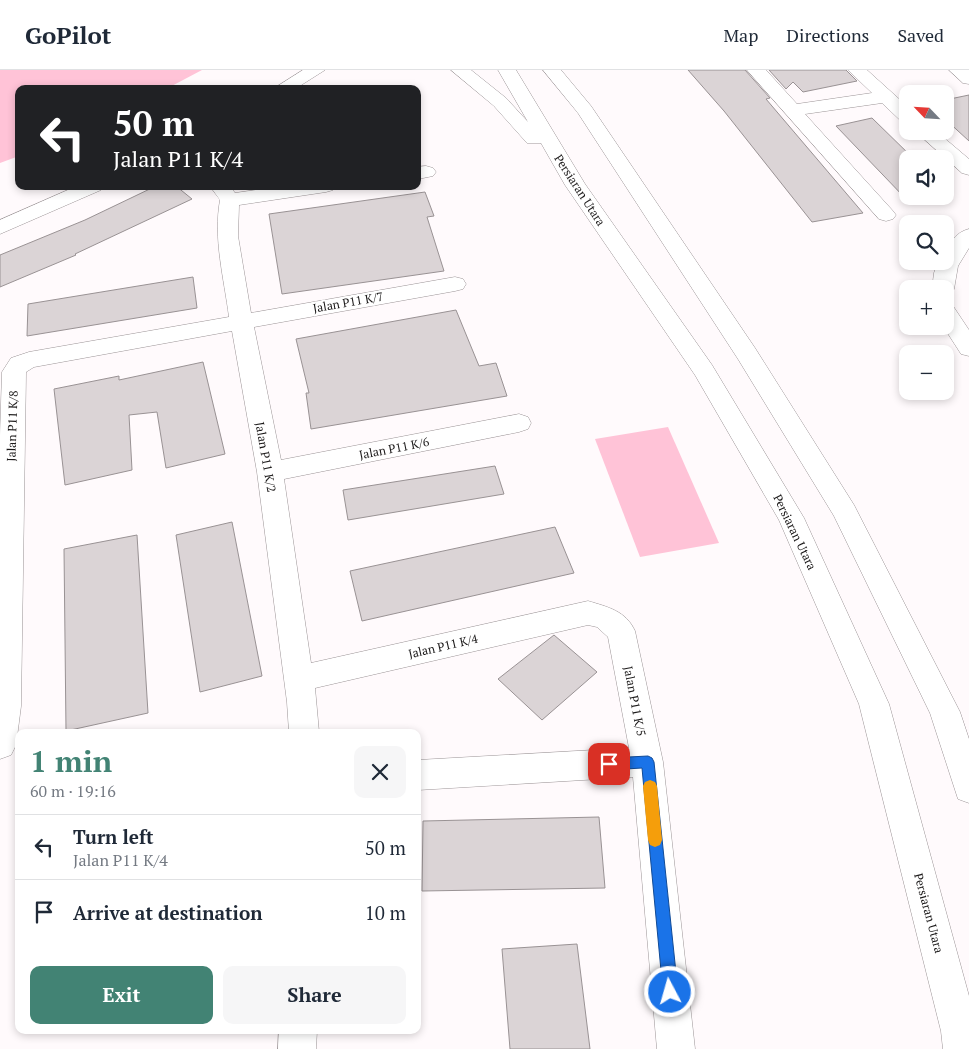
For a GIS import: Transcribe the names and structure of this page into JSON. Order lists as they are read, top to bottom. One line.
{"streets":{"street":["Persiaran Utara","Jalan P11 K/7","Jalan P11 K/8","Jalan P11 K/6","Jalan P11 K/2","Jalan P11 K/4","Jalan P11 K/5"]},"crossings":[["Jalan P11 K/7","Jalan P11 K/8"],["Jalan P11 K/7","Jalan P11 K/2"],["Jalan P11 K/8","Jalan P11 K/2"],["Jalan P11 K/6","Jalan P11 K/2"],["Jalan P11 K/2","Jalan P11 K/4"],["Jalan P11 K/4","Jalan P11 K/5"]],"north":"top left","page":{"header":"GoPilot","nav":["Map","Directions","Saved"],"map_buttons":["+","−"],"turn":["50 m","Jalan P11 K/4"],"heading":["1 min","60 m · 19:16"],"list":[{"name":"Turn left","note":"Jalan P11 K/4","value":"50 m"},{"name":"Arrive at destination","value":"10 m"}],"buttons":["Exit","Share"]}}
